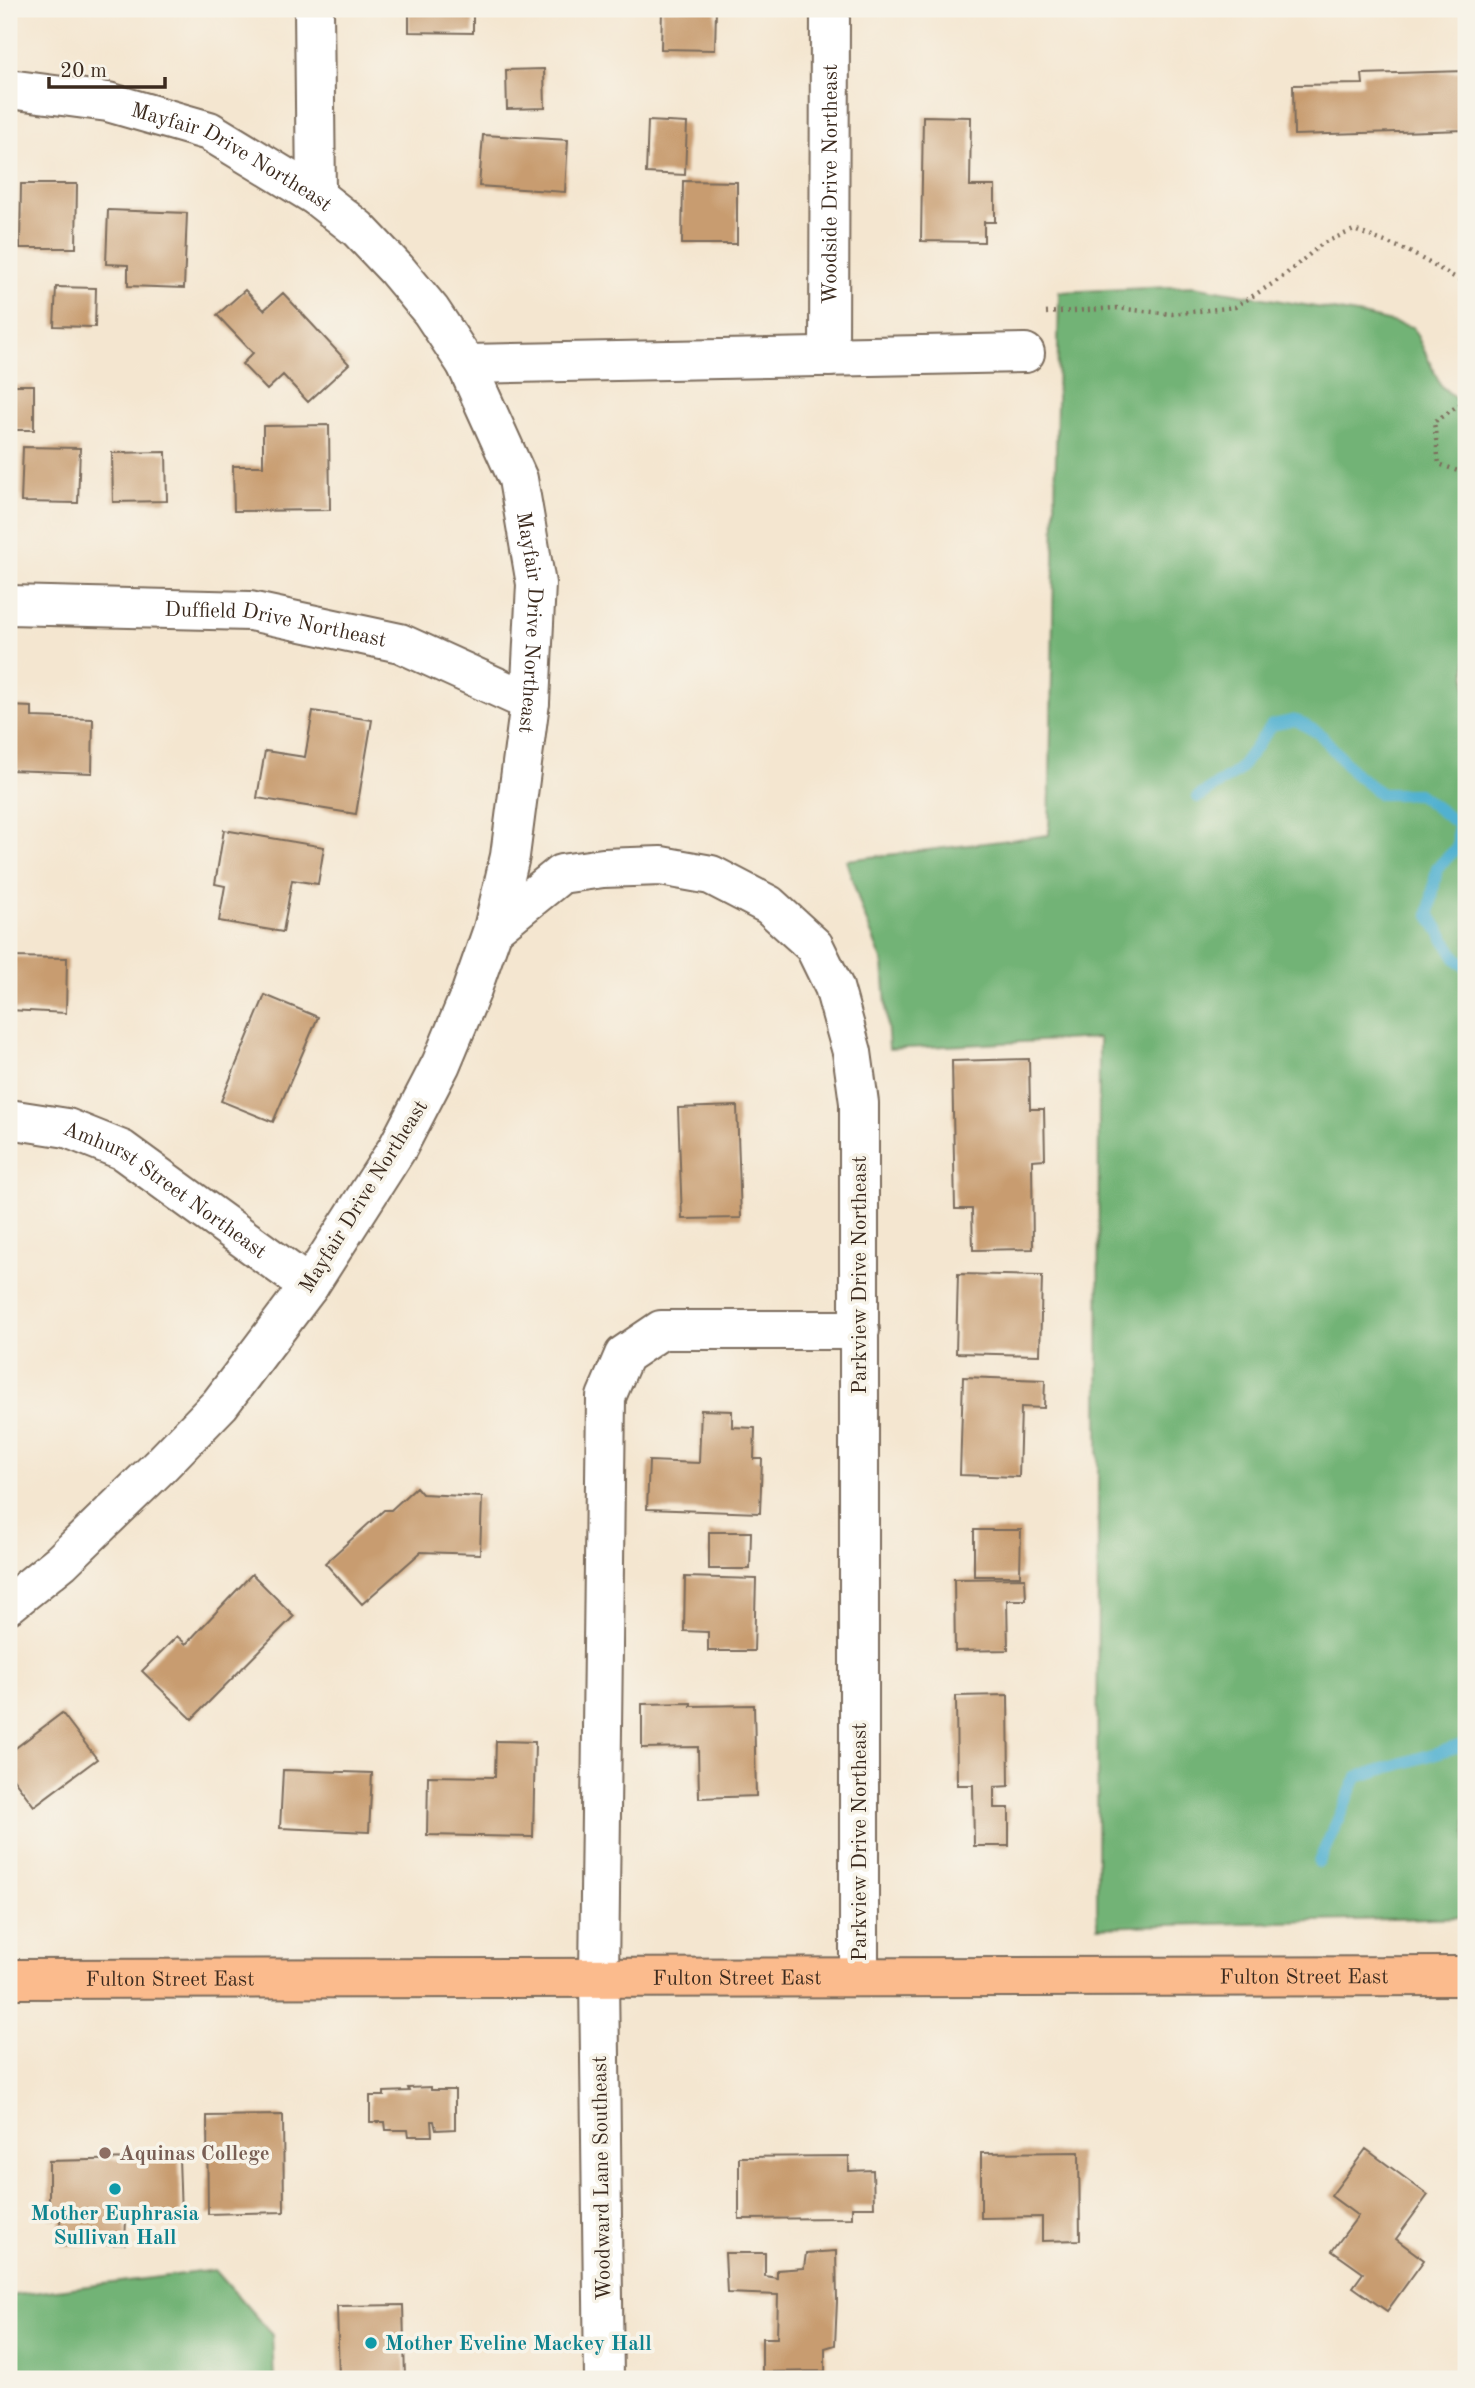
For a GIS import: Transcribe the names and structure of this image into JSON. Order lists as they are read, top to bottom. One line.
{"streets":{"main road":["Fulton Street East"],"street":["Mayfair Drive Northeast","Woodside Drive Northeast","Duffield Drive Northeast","Amhurst Street Northeast","Parkview Drive Northeast","Woodward Lane Southeast"]},"crossings":[["Mayfair Drive Northeast","Duffield Drive Northeast"],["Mayfair Drive Northeast","Amhurst Street Northeast"],["Mayfair Drive Northeast","Parkview Drive Northeast"],["Parkview Drive Northeast","Fulton Street East"],["Parkview Drive Northeast","Woodward Lane Southeast"],["Fulton Street East","Woodward Lane Southeast"]],"places":["Aquinas College","Mother Euphrasia Sullivan Hall","Mother Eveline Mackey Hall"],"scale_bar":"20 m"}
